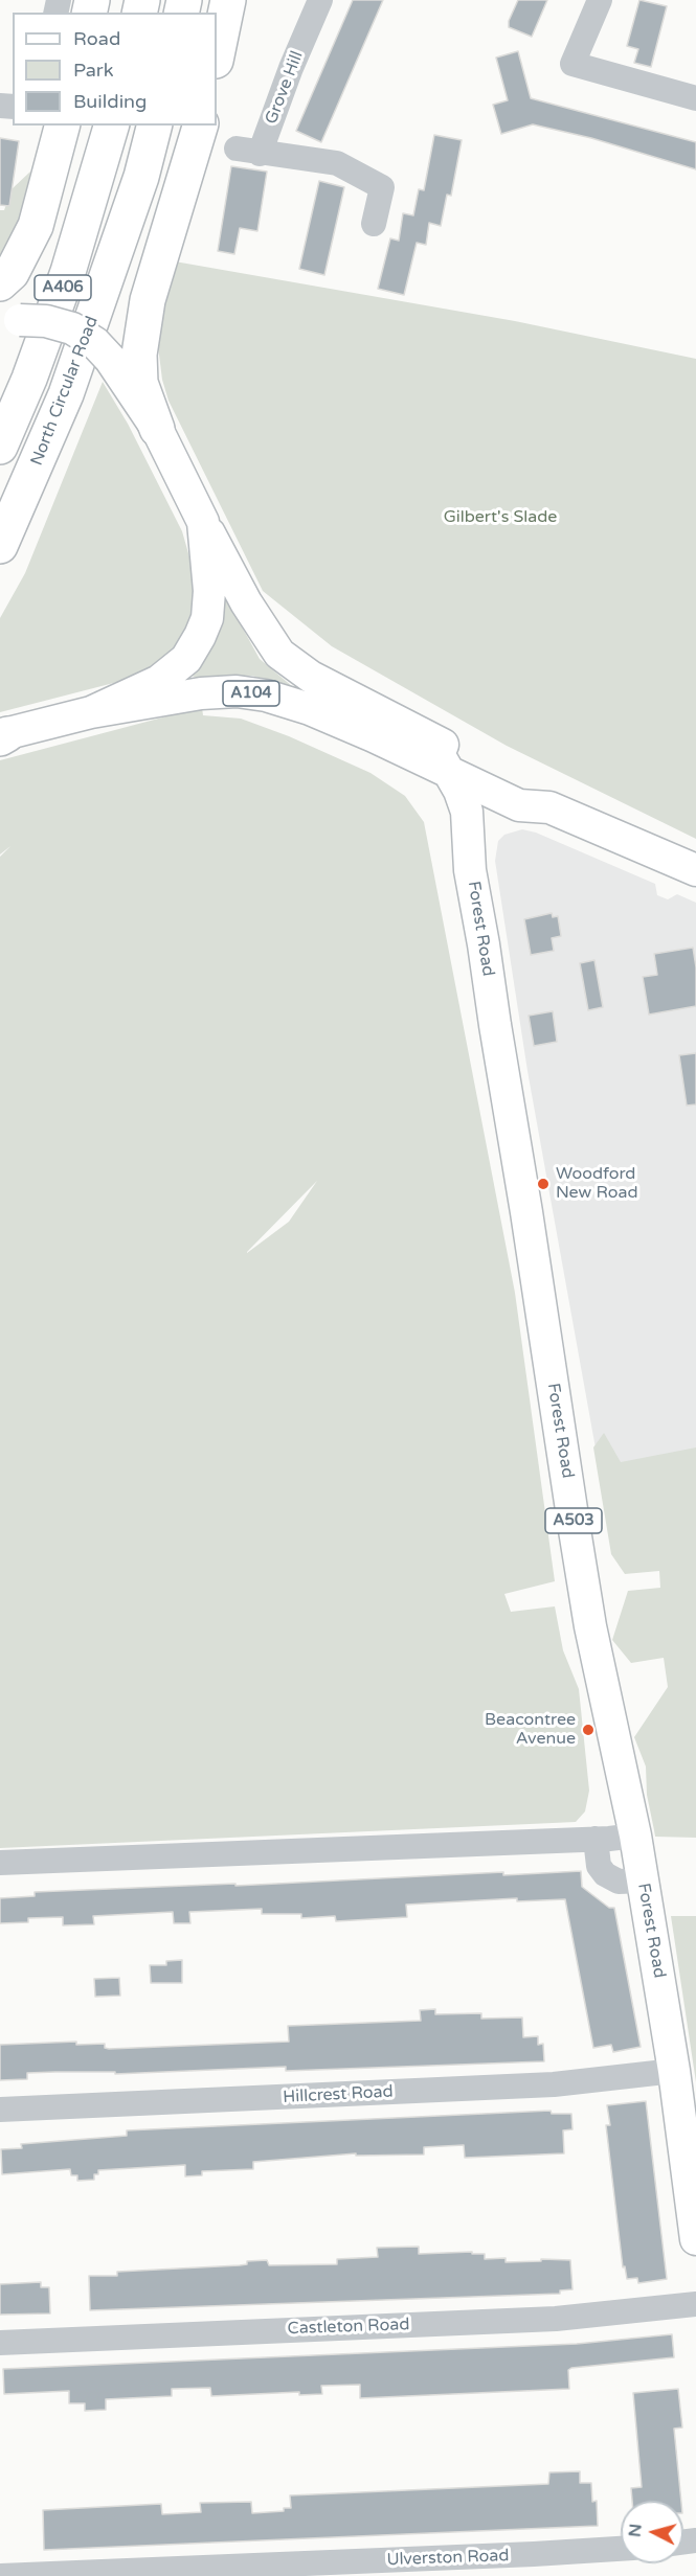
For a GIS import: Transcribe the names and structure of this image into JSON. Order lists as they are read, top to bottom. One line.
{"streets":{"highway":["A406","North Circular Road"],"main road":["A104","Forest Road","A503"],"street":["Grove Hill","Hillcrest Road","Castleton Road","Ulverston Road"]},"crossings":[["A104","Forest Road"],["A104","A503"],["Forest Road","A503"],["Forest Road","Hillcrest Road"]],"parks":["Gilbert's Slade"],"places":["Woodford New Road","Beacontree Avenue"],"legend":["Road","Park","Building"],"north":"left"}
